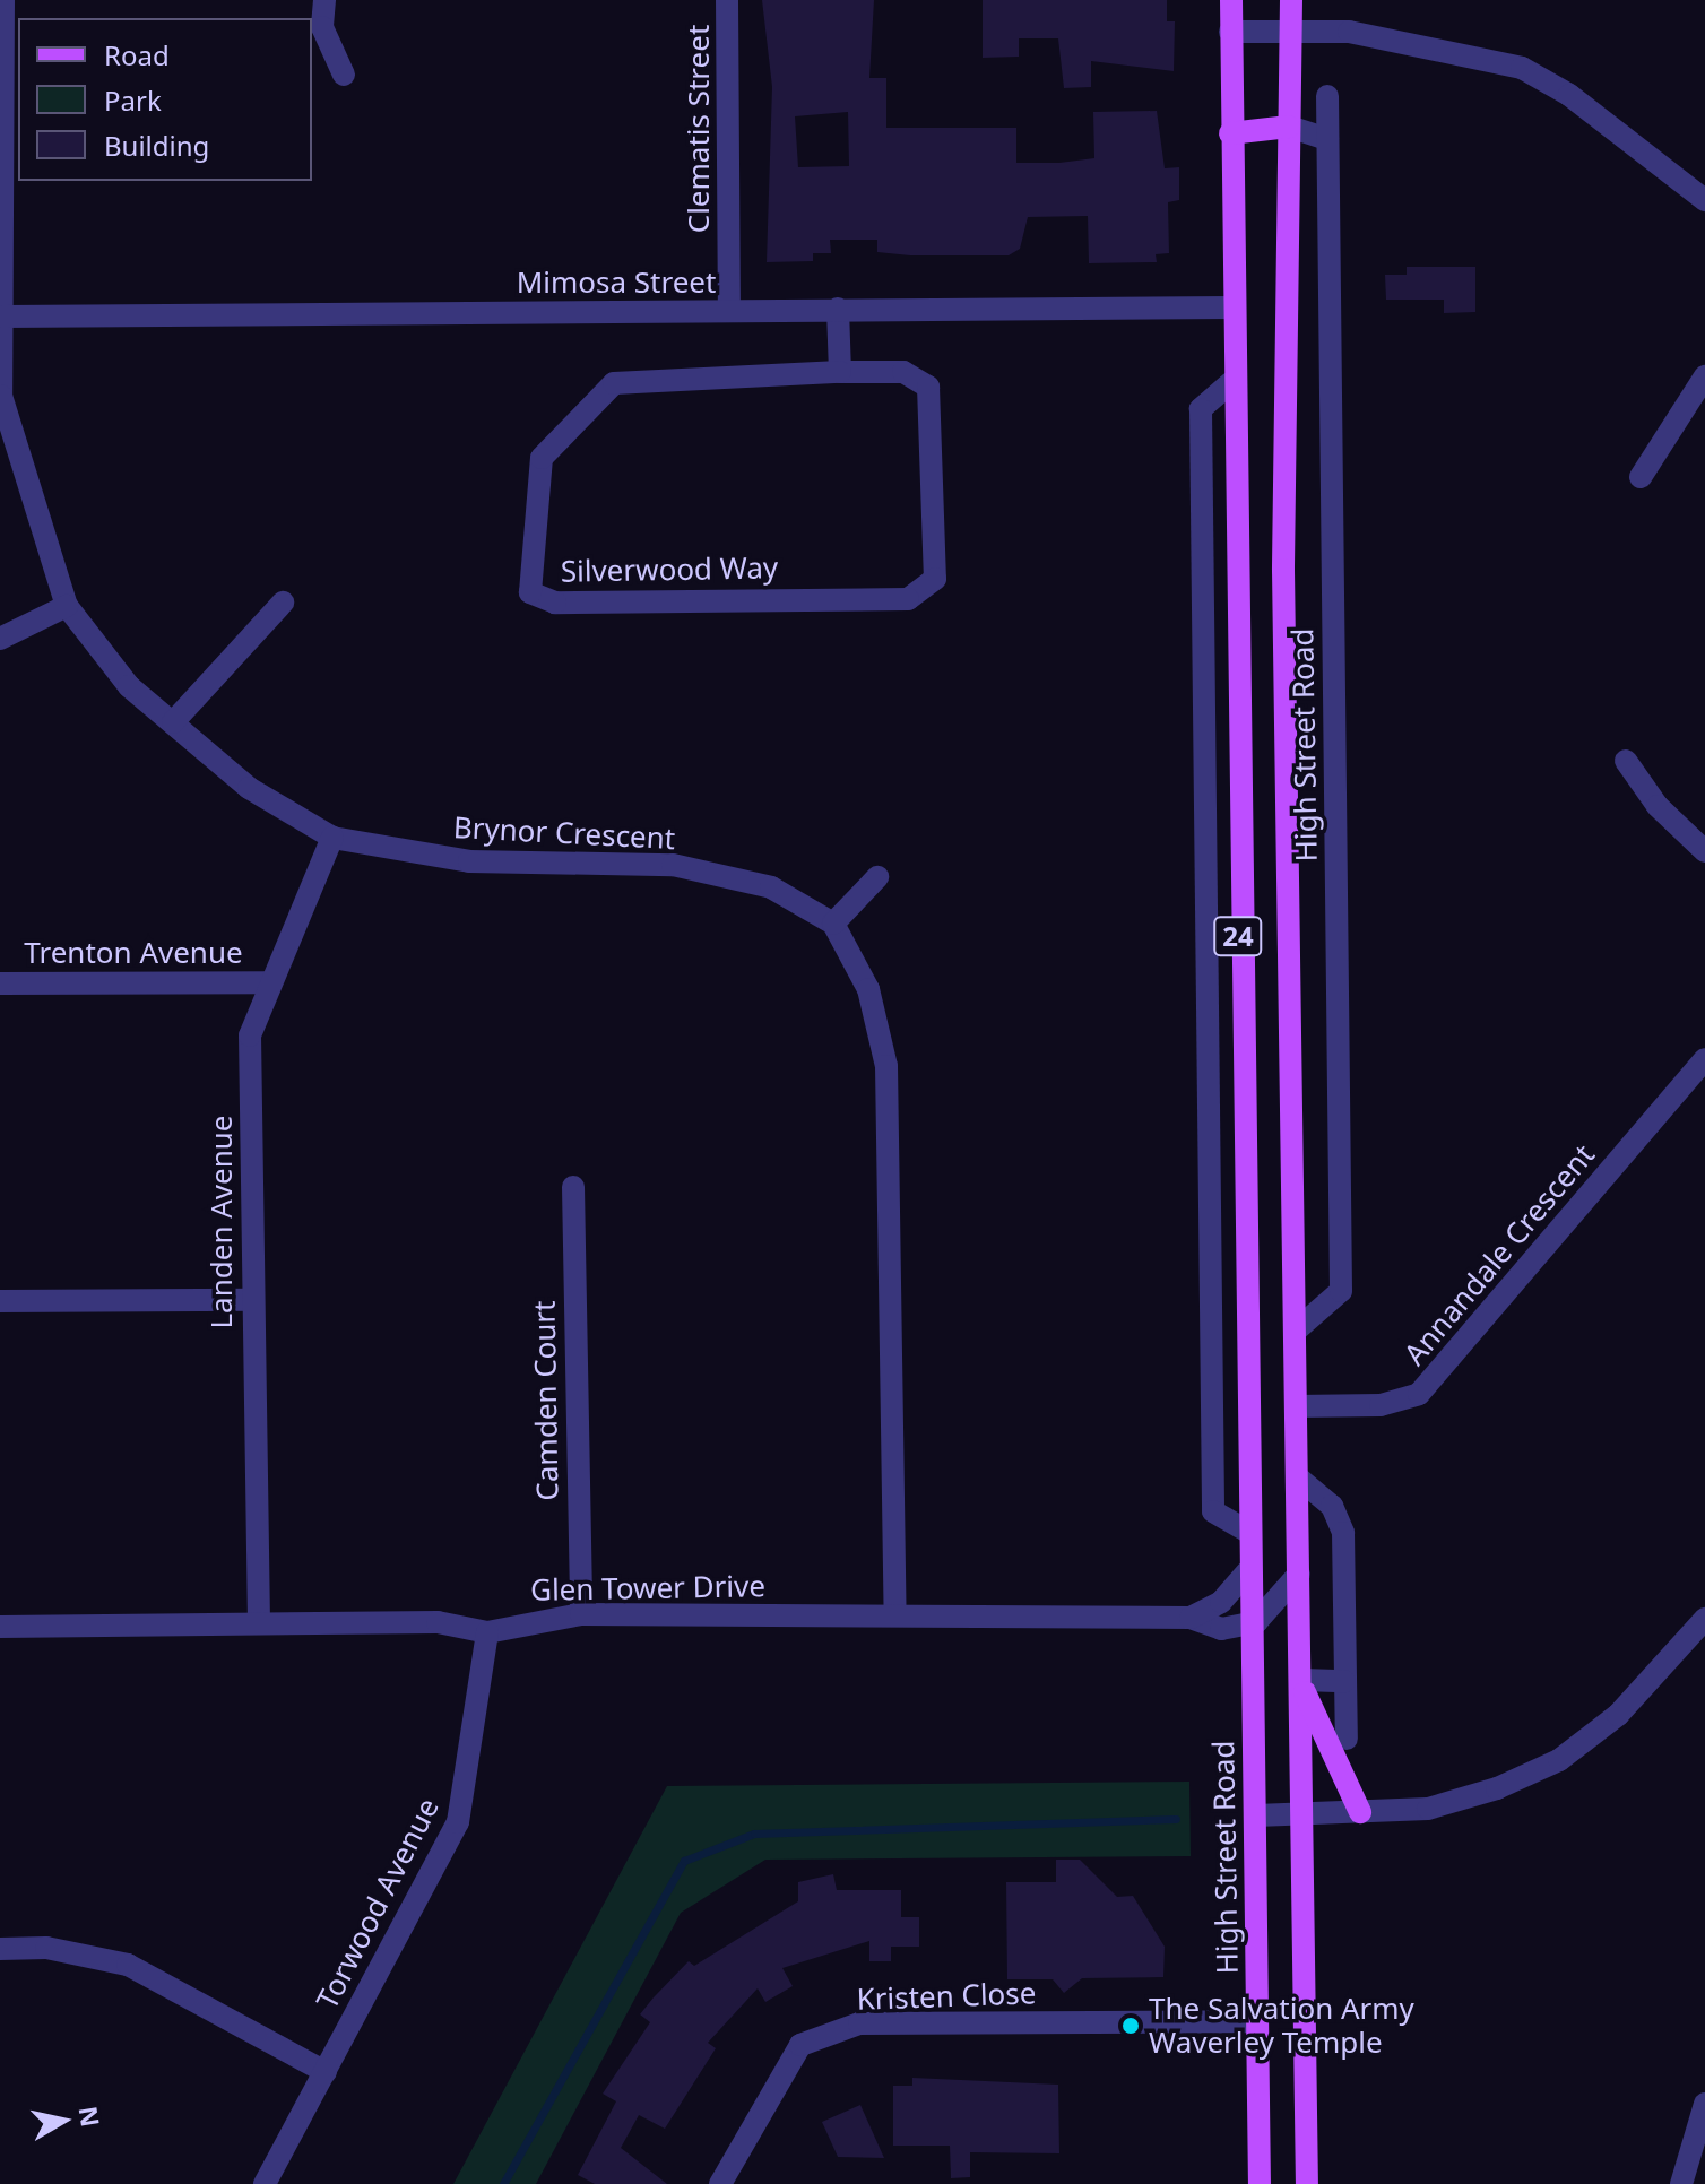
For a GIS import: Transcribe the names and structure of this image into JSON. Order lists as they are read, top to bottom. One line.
{"streets":{"main road":["High Street Road","24"],"street":["Clematis Street","Mimosa Street","Silverwood Way","Brynor Crescent","Trenton Avenue","Landen Avenue","Annandale Crescent","Camden Court","Glen Tower Drive","Torwood Avenue","Kristen Close"]},"crossings":[["Clematis Street","Mimosa Street"],["Mimosa Street","High Street Road"],["Mimosa Street","Brynor Crescent"],["High Street Road","Annandale Crescent"],["High Street Road","Glen Tower Drive"],["High Street Road","Kristen Close"],["Brynor Crescent","Landen Avenue"],["Trenton Avenue","Landen Avenue"],["Landen Avenue","Glen Tower Drive"],["Camden Court","Glen Tower Drive"],["Glen Tower Drive","Torwood Avenue"]],"places":["The Salvation Army Waverley Temple"],"legend":["Road","Park","Building"],"north":"right"}
